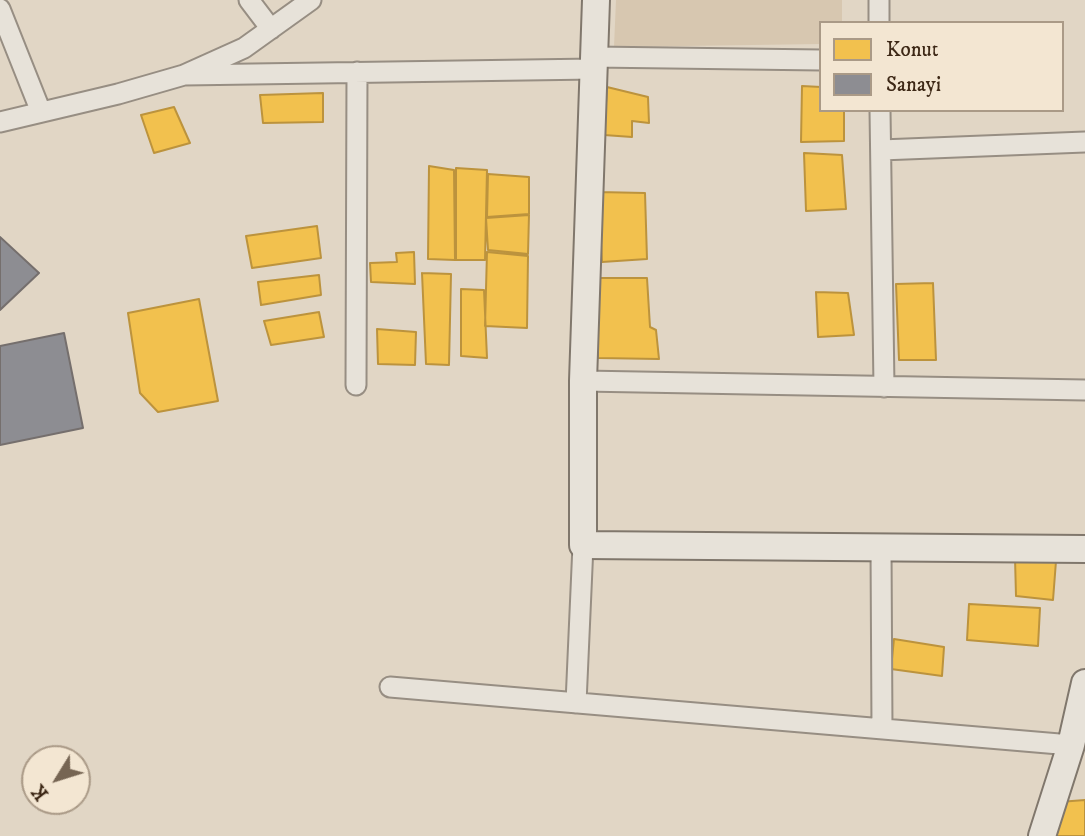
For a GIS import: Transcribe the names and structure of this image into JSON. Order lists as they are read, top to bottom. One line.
{"legend":["Konut","Sanayi"],"north":"bottom left"}
